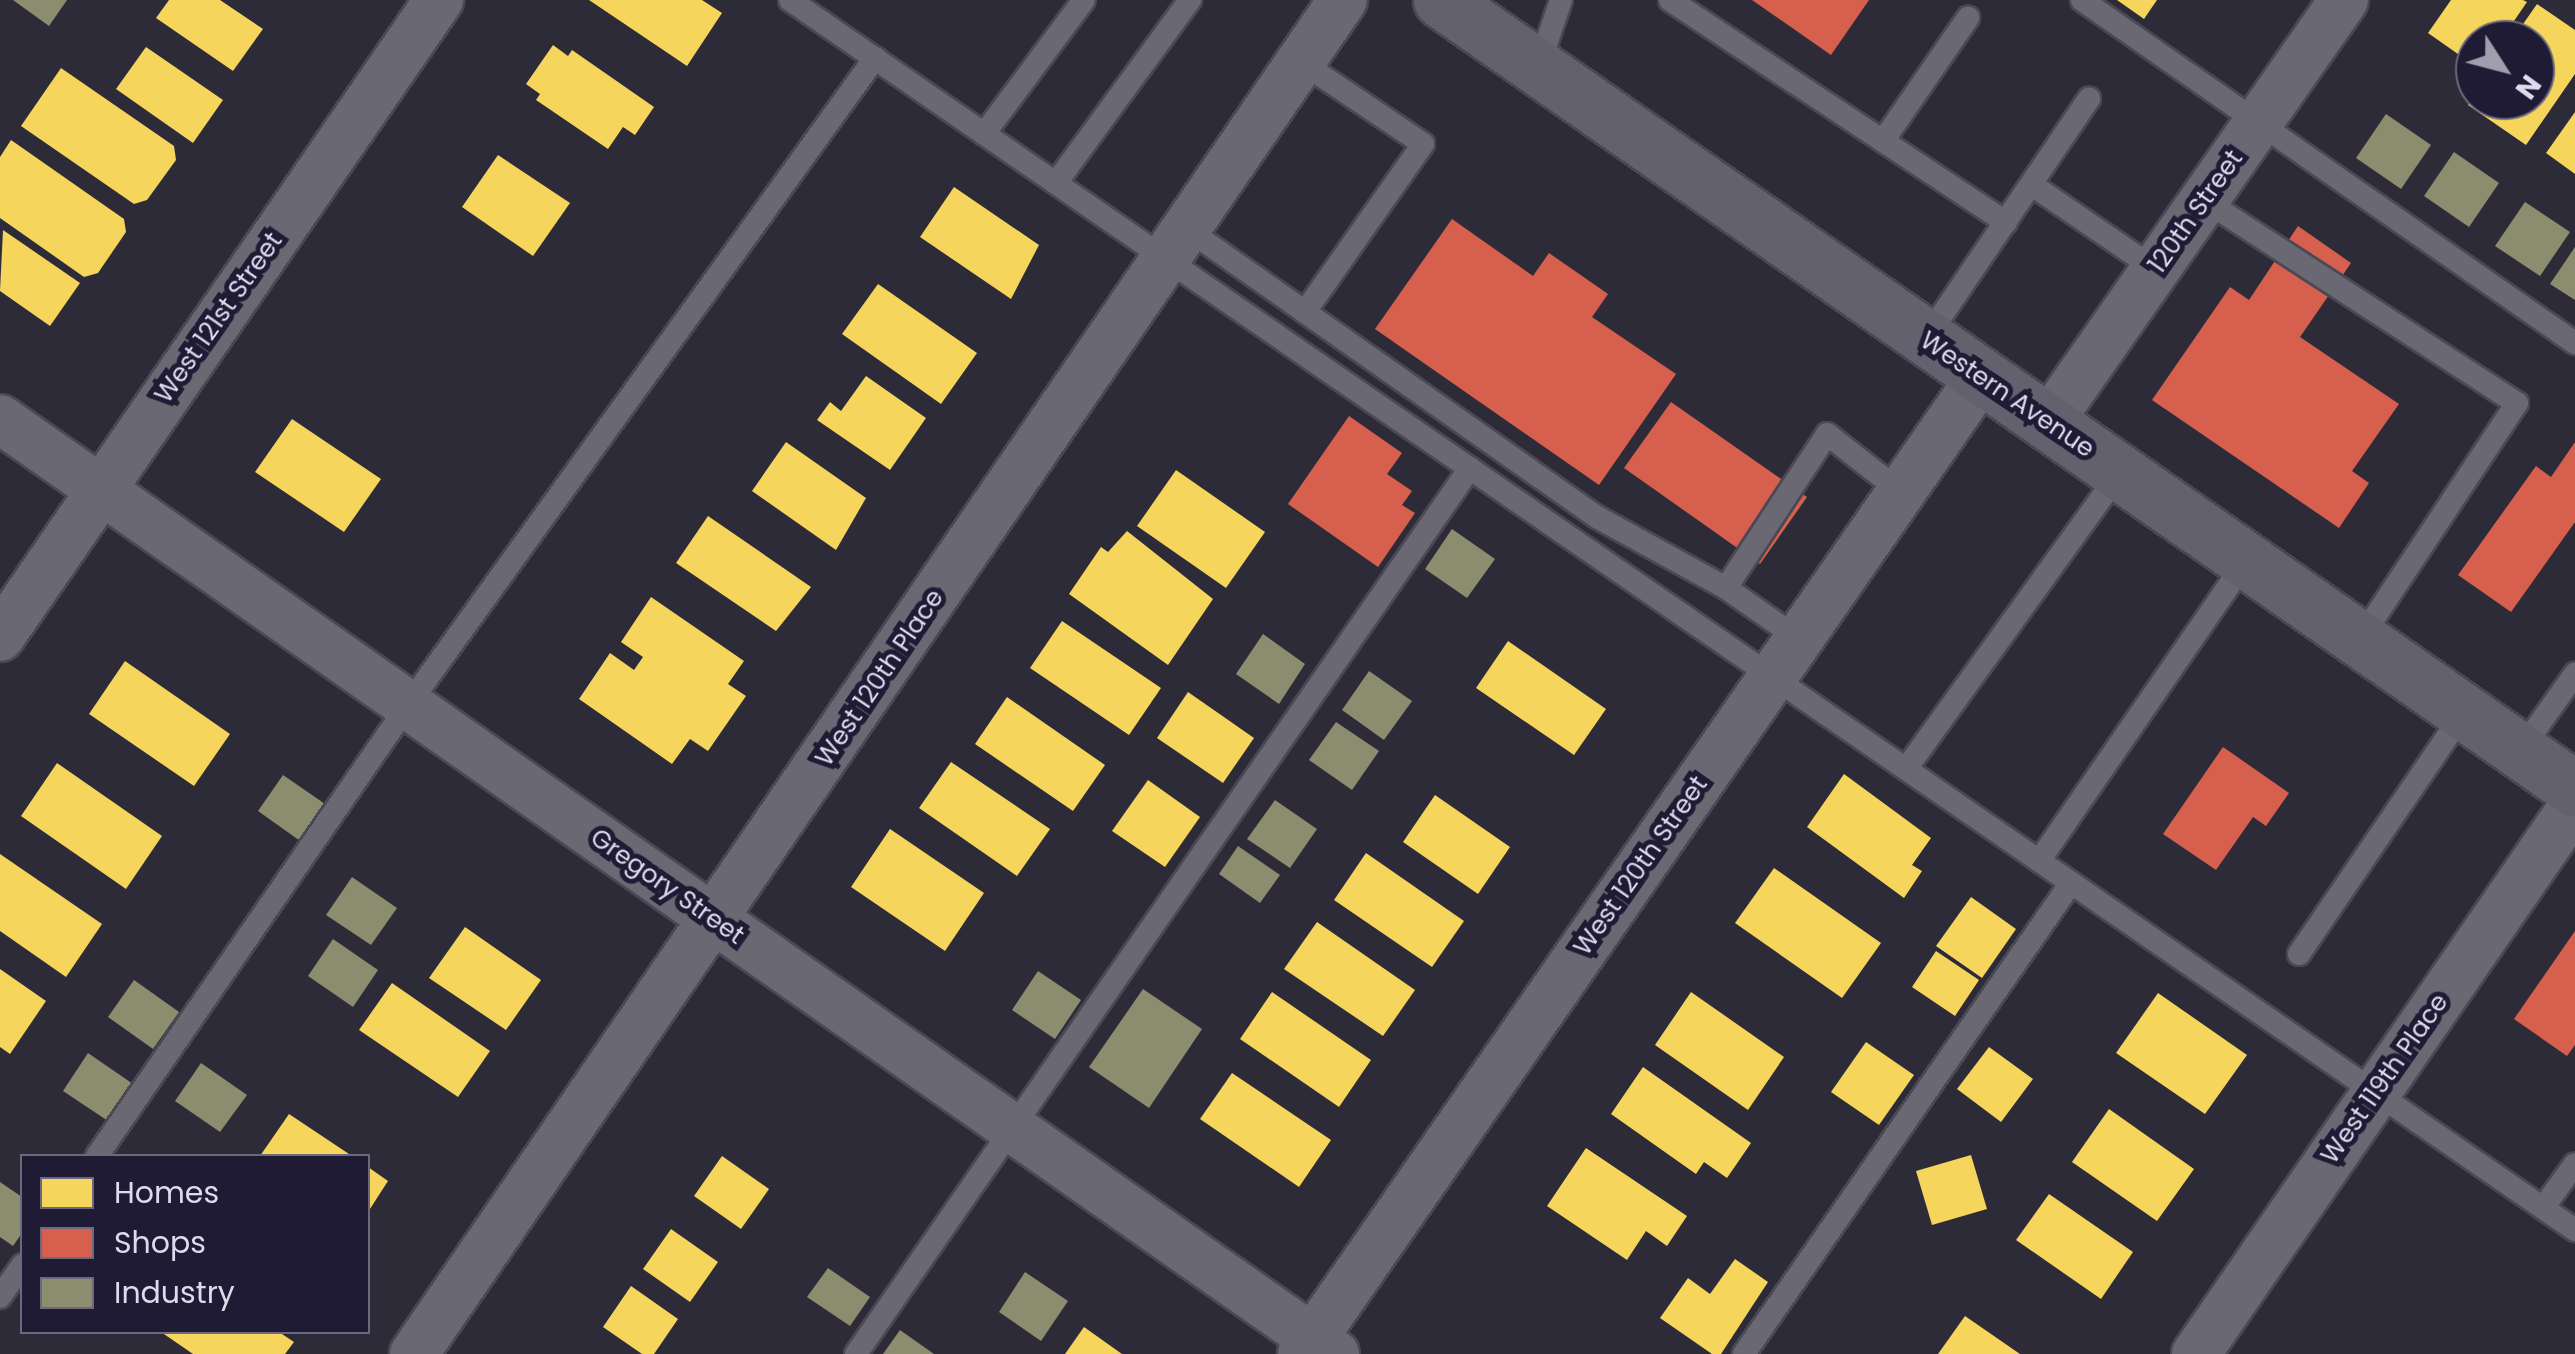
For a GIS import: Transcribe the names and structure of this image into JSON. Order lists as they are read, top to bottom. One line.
{"streets":{"main road":["Western Avenue"],"street":["120th Street","West 121st Street","West 120th Place","West 120th Street","Gregory Street","West 119th Place"]},"crossings":[["120th Street","Western Avenue"],["West 121st Street","Gregory Street"],["Western Avenue","West 120th Street"],["West 120th Place","Gregory Street"],["West 120th Street","Gregory Street"]],"legend":["Homes","Shops","Industry"],"north":"bottom right"}
